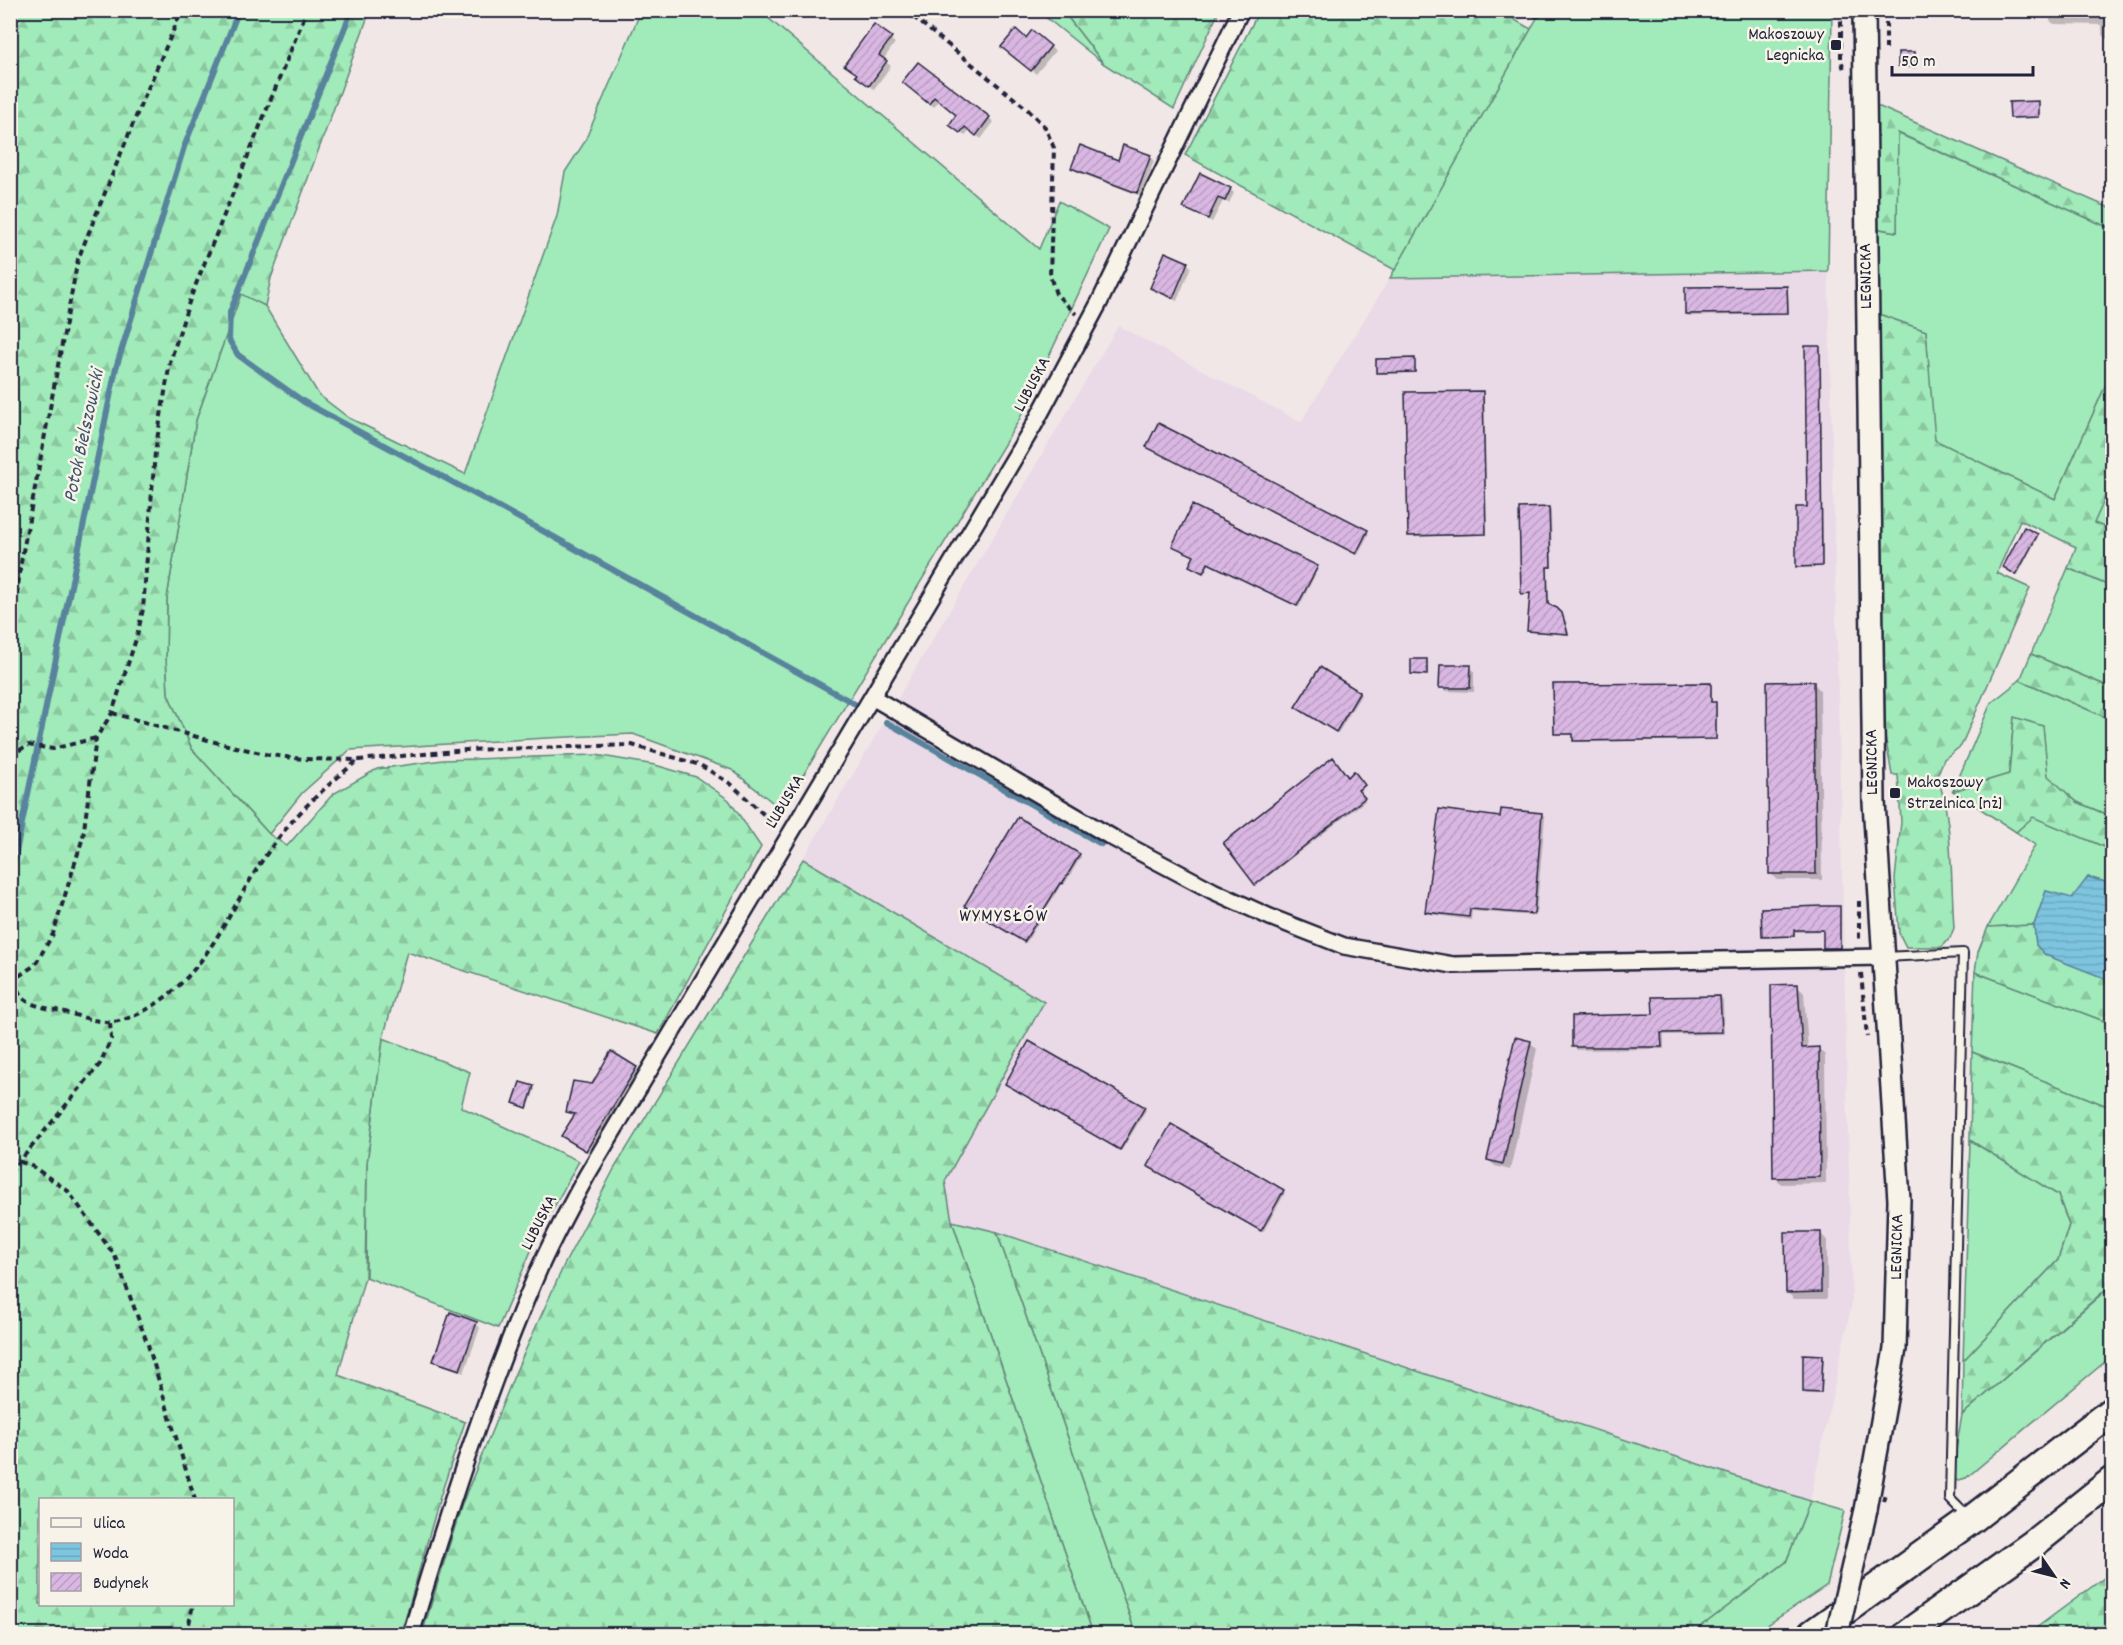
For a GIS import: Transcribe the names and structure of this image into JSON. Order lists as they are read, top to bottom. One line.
{"streets":{"main road":["LEGNICKA"],"street":["LUBUSKA"]},"districts":["WYMYSŁÓW"],"water":["Potok Bielszowicki"],"places":{"transit":["Makoszowy Legnicka","Makoszowy Strzelnica [nż]"]},"legend":["Ulica","Woda","Budynek"],"scale_bar":"50 m","north":"bottom right"}
